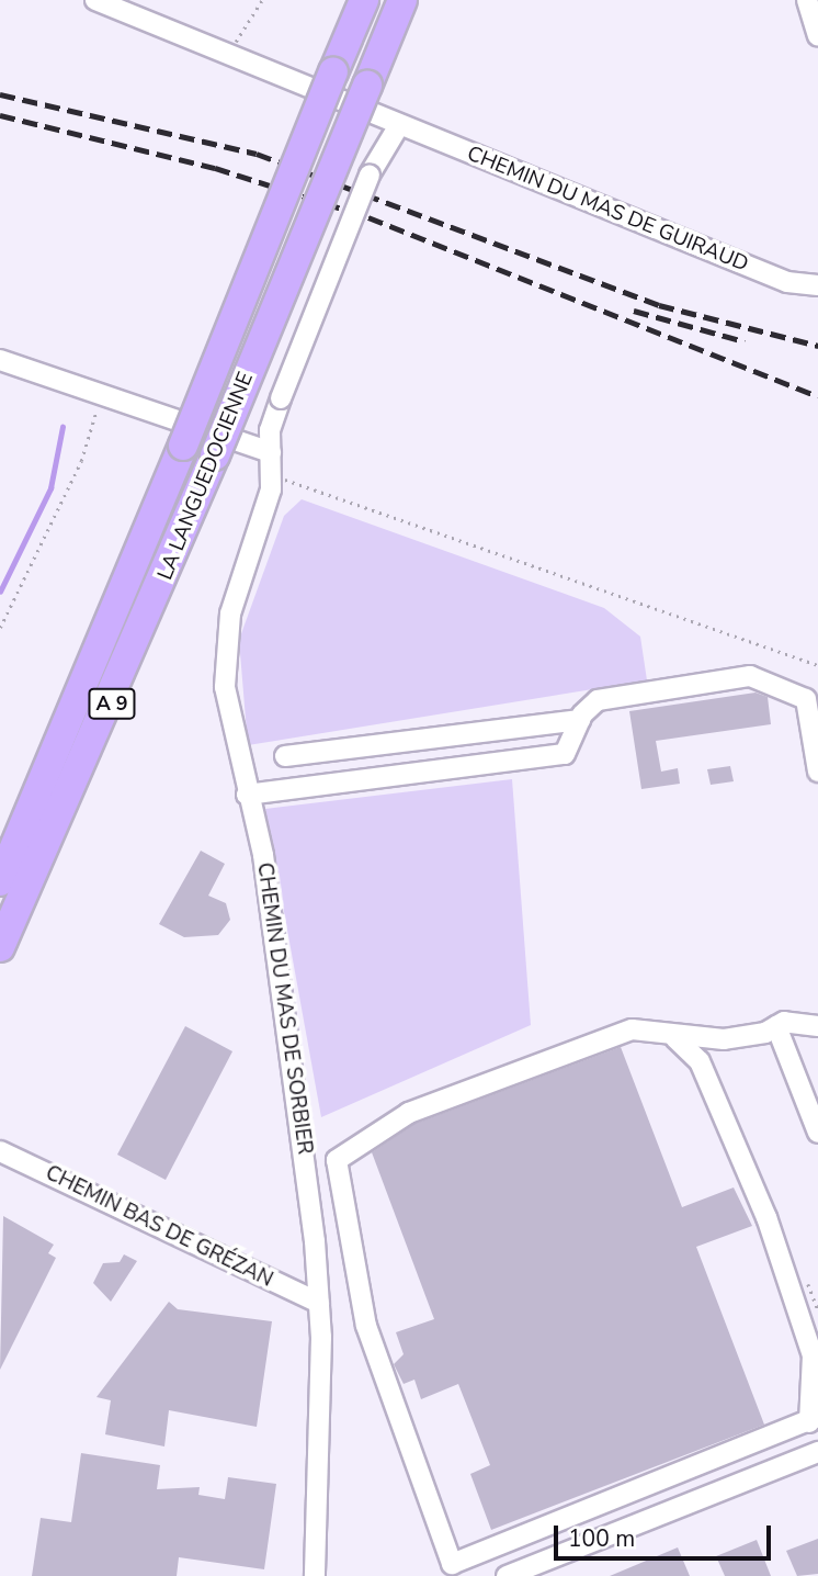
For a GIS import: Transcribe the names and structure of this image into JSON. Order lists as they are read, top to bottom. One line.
{"streets":{"highway":["LA LANGUEDOCIENNE","A 9"],"street":["CHEMIN DU MAS DE GUIRAUD","CHEMIN DU MAS DE SORBIER","CHEMIN BAS DE GRÉZAN"]},"crossings":[["CHEMIN DU MAS DE GUIRAUD","CHEMIN DU MAS DE SORBIER"],["CHEMIN DU MAS DE SORBIER","CHEMIN BAS DE GRÉZAN"]],"scale_bar":"100 m"}
